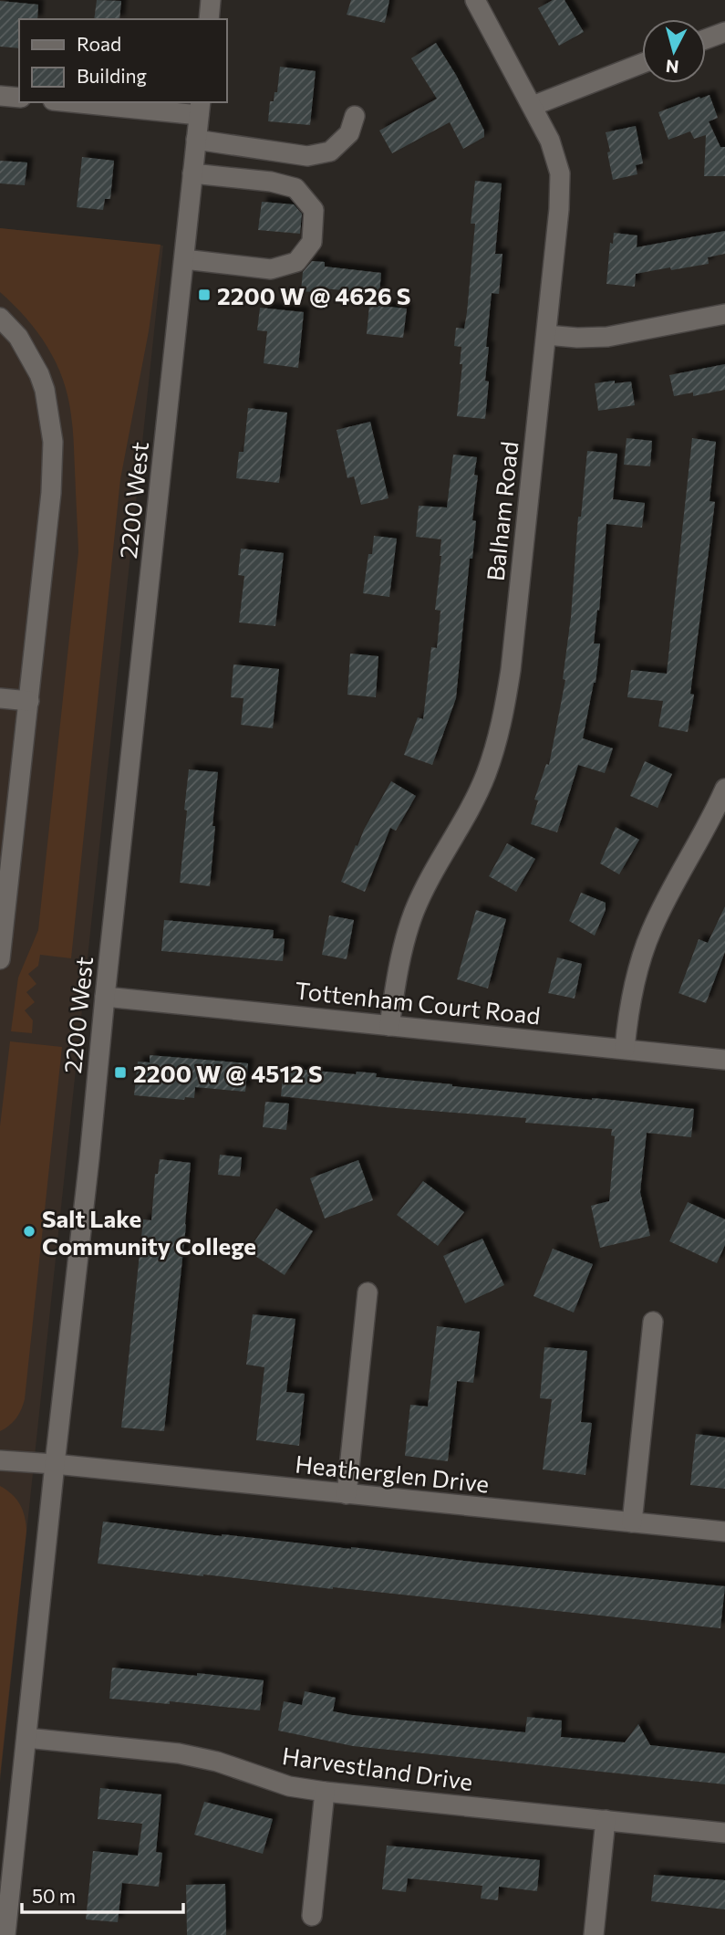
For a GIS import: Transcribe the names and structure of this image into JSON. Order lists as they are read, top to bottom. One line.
{"streets":{"street":["2200 West","Balham Road","Tottenham Court Road","Heatherglen Drive","Harvestland Drive"]},"crossings":[["2200 West","Tottenham Court Road"],["2200 West","Heatherglen Drive"],["2200 West","Harvestland Drive"],["Balham Road","Tottenham Court Road"]],"places":{"transit":["2200 W @ 4626 S","2200 W @ 4512 S"],"other":["Salt Lake Community College"]},"legend":["Road","Building"],"scale_bar":"50 m","north":"bottom"}
